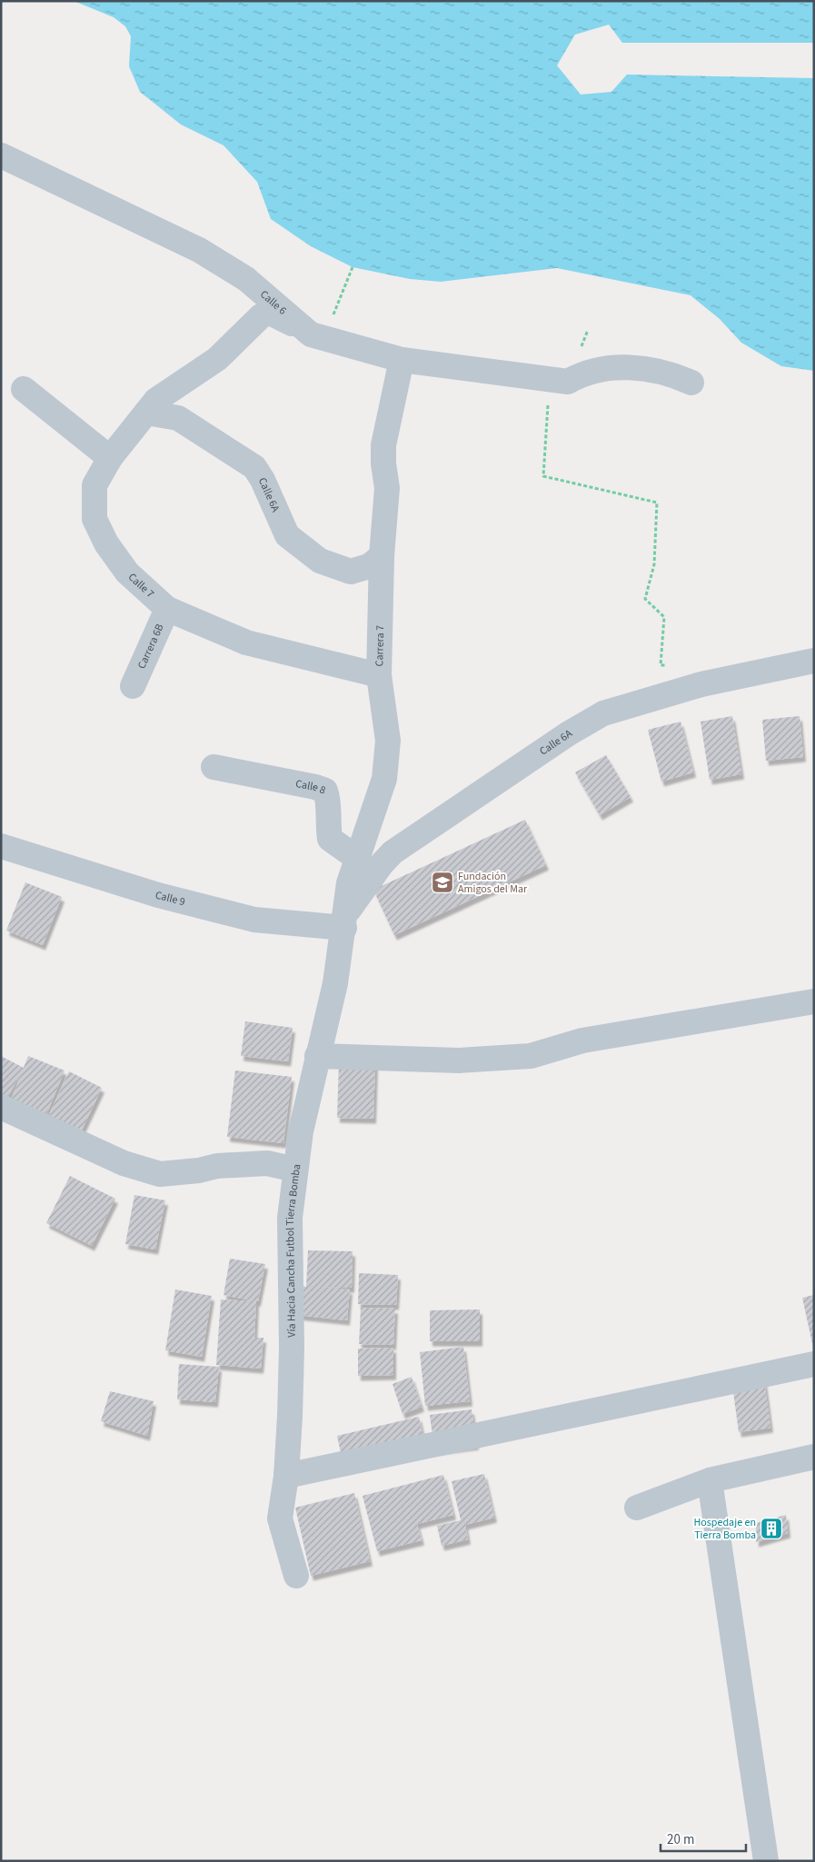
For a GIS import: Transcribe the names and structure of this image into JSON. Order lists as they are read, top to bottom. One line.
{"streets":{"street":["Calle 6","Calle 6A","Calle 7","Carrera 7","Carrera 6B","Calle 8","Calle 9","Vía Hacia Cancha Futbol Tierra Bomba"]},"crossings":[["Calle 6","Calle 7"],["Calle 6","Carrera 7"],["Calle 6A","Calle 7"],["Calle 6A","Carrera 7"],["Calle 6A","Calle 9"],["Calle 6A","Vía Hacia Cancha Futbol Tierra Bomba"],["Calle 7","Carrera 7"],["Calle 7","Carrera 6B"],["Carrera 7","Calle 8"],["Carrera 7","Calle 9"],["Carrera 7","Vía Hacia Cancha Futbol Tierra Bomba"],["Calle 9","Vía Hacia Cancha Futbol Tierra Bomba"]],"places":{"school or university":["Fundación Amigos del Mar"],"building":["Hospedaje en Tierra Bomba"]},"scale_bar":"20 m"}
